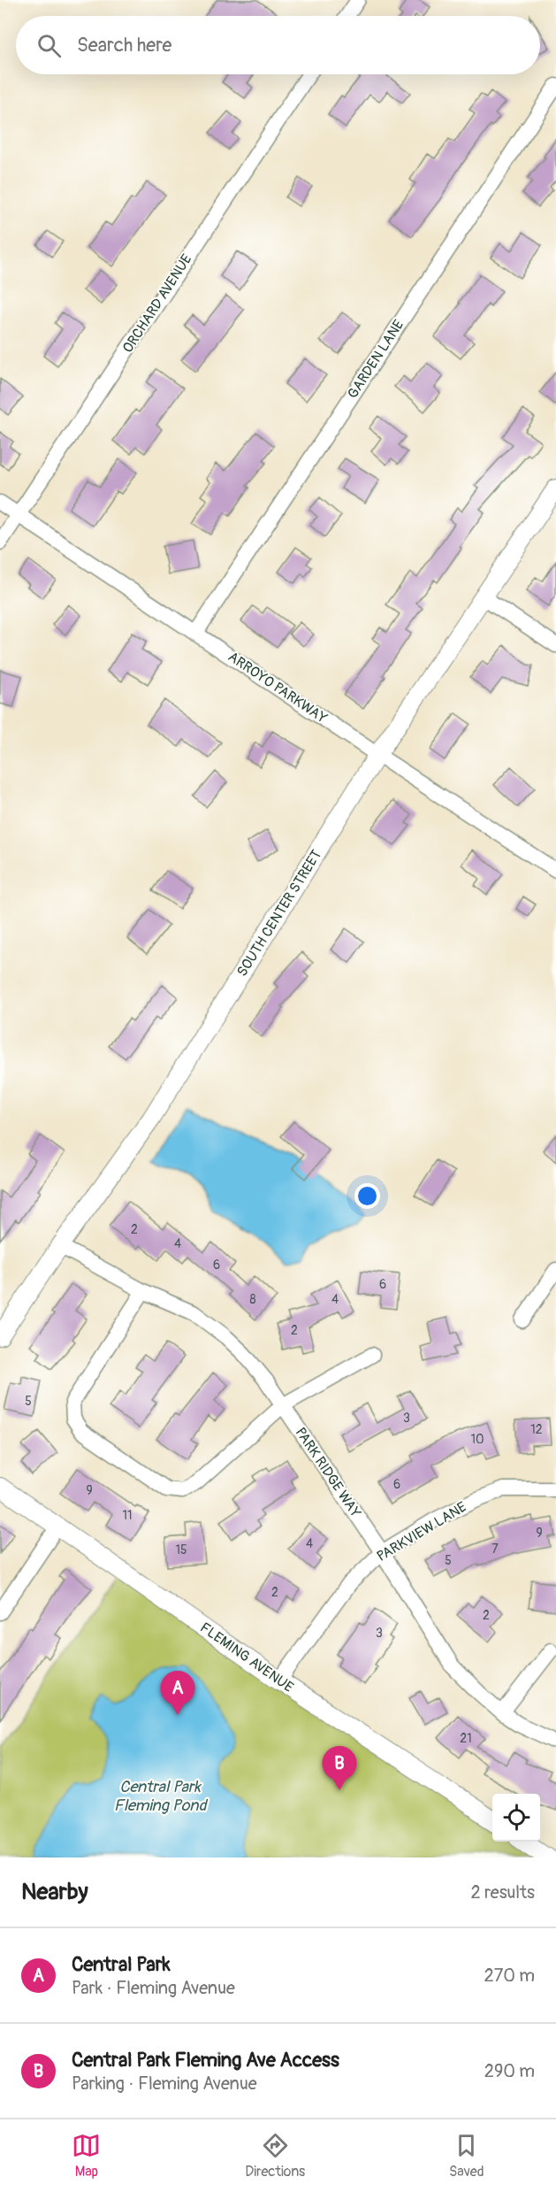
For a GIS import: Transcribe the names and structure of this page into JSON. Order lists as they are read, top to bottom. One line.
{"streets":{"street":["ORCHARD AVENUE","GARDEN LANE","ARROYO PARKWAY","SOUTH CENTER STREET","PARK RIDGE WAY","PARKVIEW LANE","FLEMING AVENUE"]},"crossings":[["ORCHARD AVENUE","ARROYO PARKWAY"],["GARDEN LANE","ARROYO PARKWAY"],["ARROYO PARKWAY","SOUTH CENTER STREET"],["SOUTH CENTER STREET","PARK RIDGE WAY"],["PARK RIDGE WAY","PARKVIEW LANE"],["PARKVIEW LANE","FLEMING AVENUE"]],"water":["Central Park Fleming Pond"],"house_numbers":["2","4","6","6","8","4","2","5","3","12","10","6","9","11","9","4","7","15","5","2","2","3","21"],"page":{"search":"Search here","pins":["A","B"],"heading":["Nearby","2 results"],"list":[{"mark":"A","name":"Central Park","note":"Park · Fleming Avenue","value":"270 m"},{"mark":"B","name":"Central Park Fleming Ave Access","note":"Parking · Fleming Avenue","value":"290 m"}],"nav":["Map","Directions","Saved"]}}
